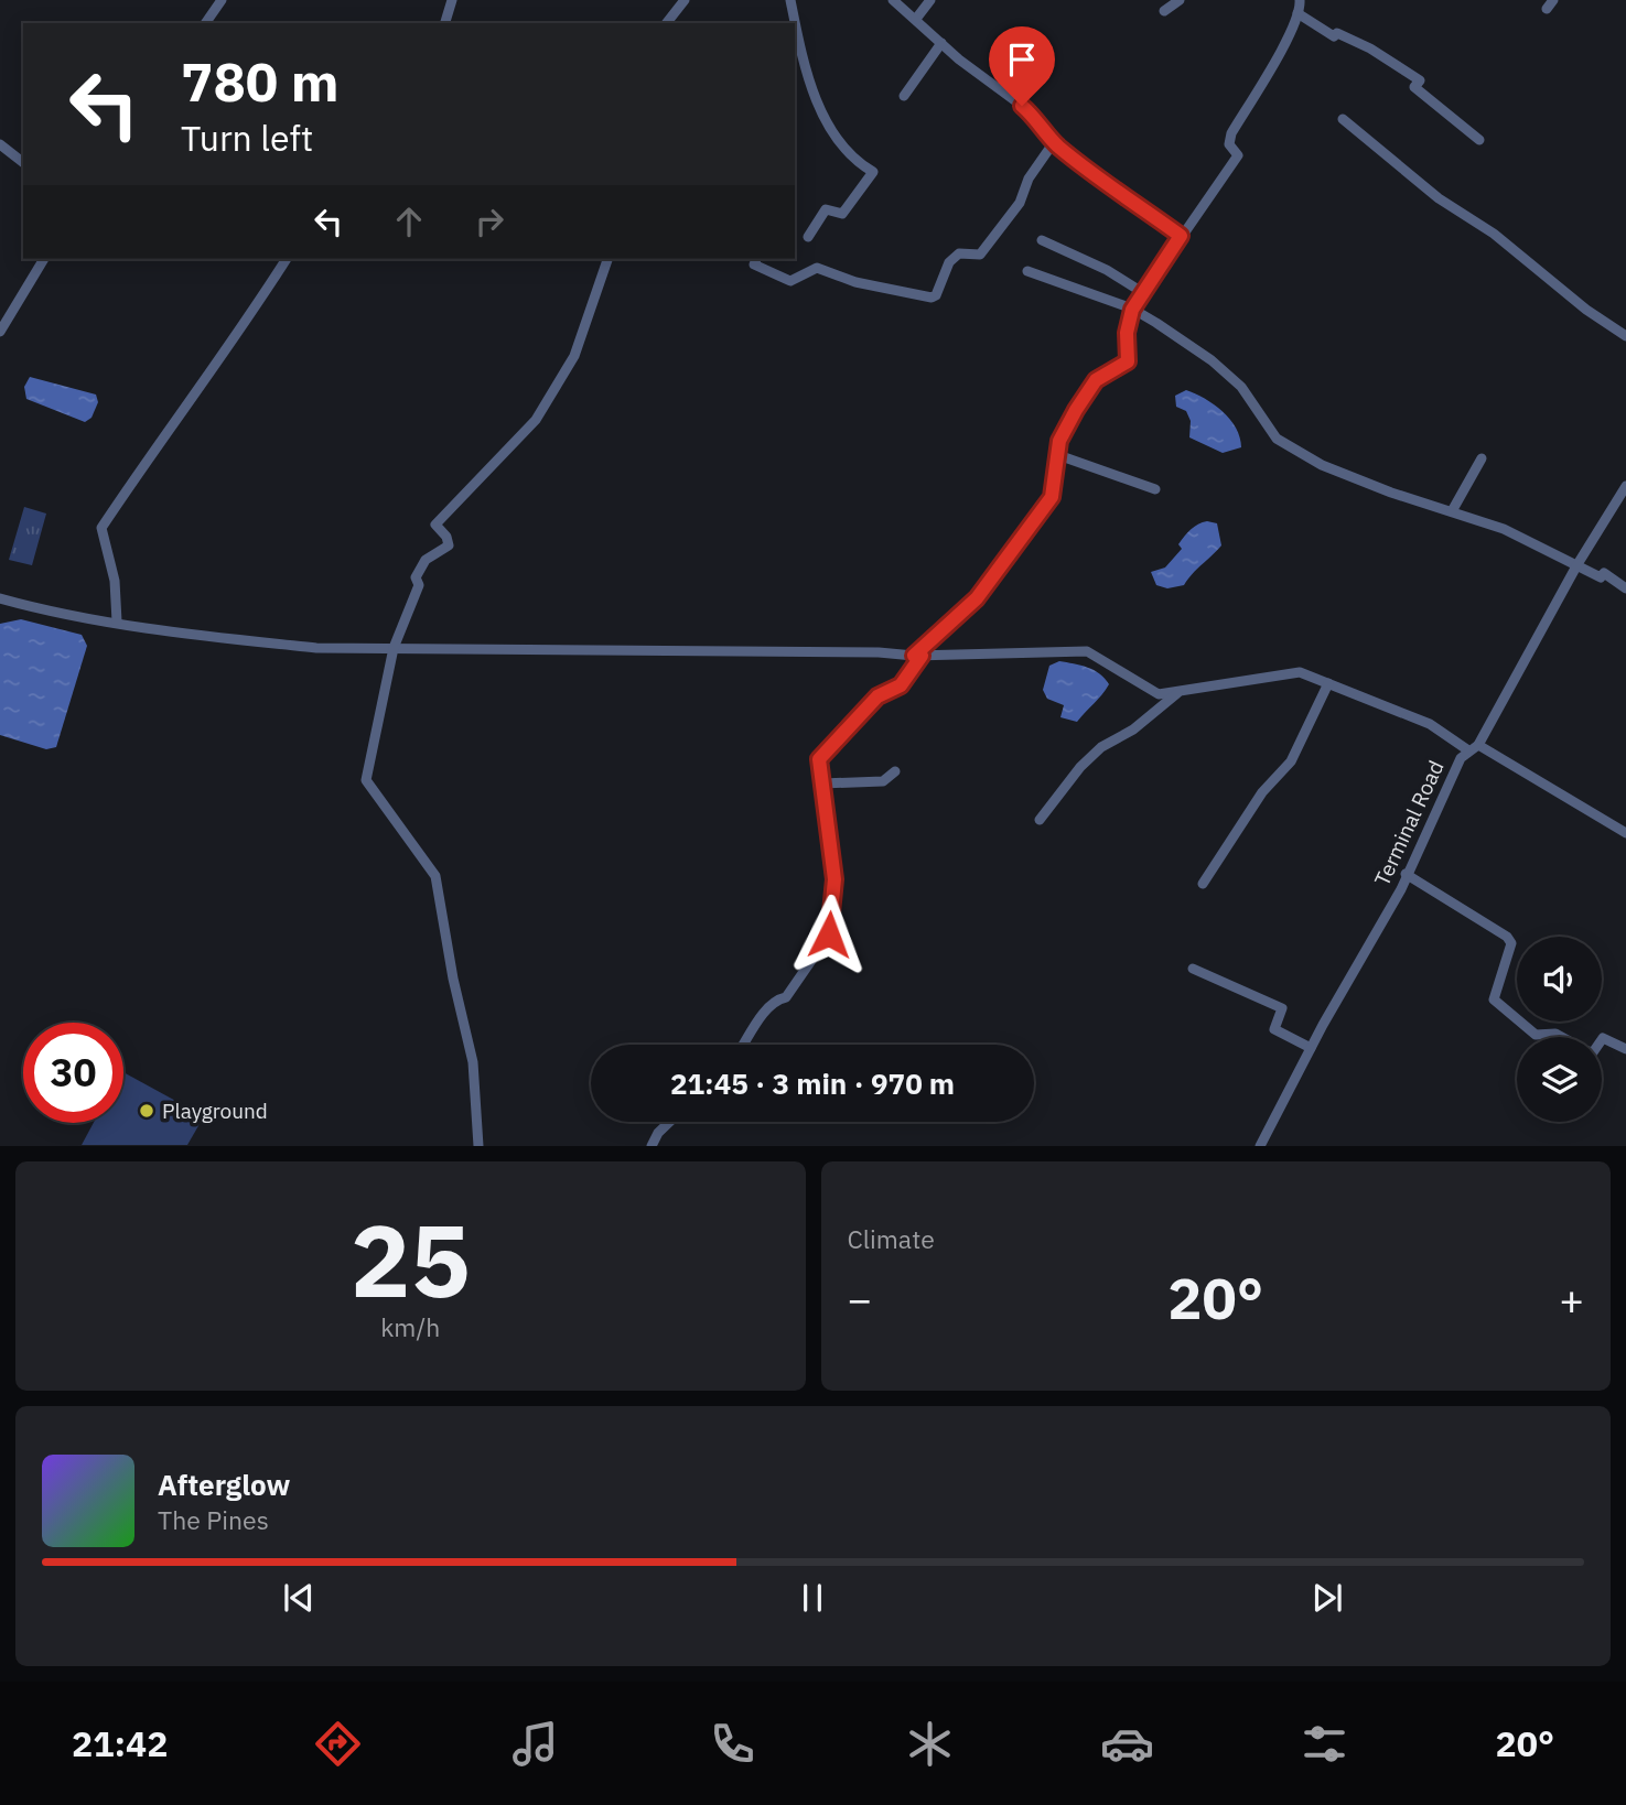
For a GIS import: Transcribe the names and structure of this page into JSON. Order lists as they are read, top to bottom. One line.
{"streets":{"street":["Terminal Road"]},"places":["Playground"],"page":{"turn":["780 m","Turn left"],"limit":"30","trip":"21:45 · 3 min · 970 m","tile":[["25","km/h"],"Climate"],"heat":["−","20°","+"],"song":["Afterglow","The Pines"],"tabs":["21:42","20°"]}}
